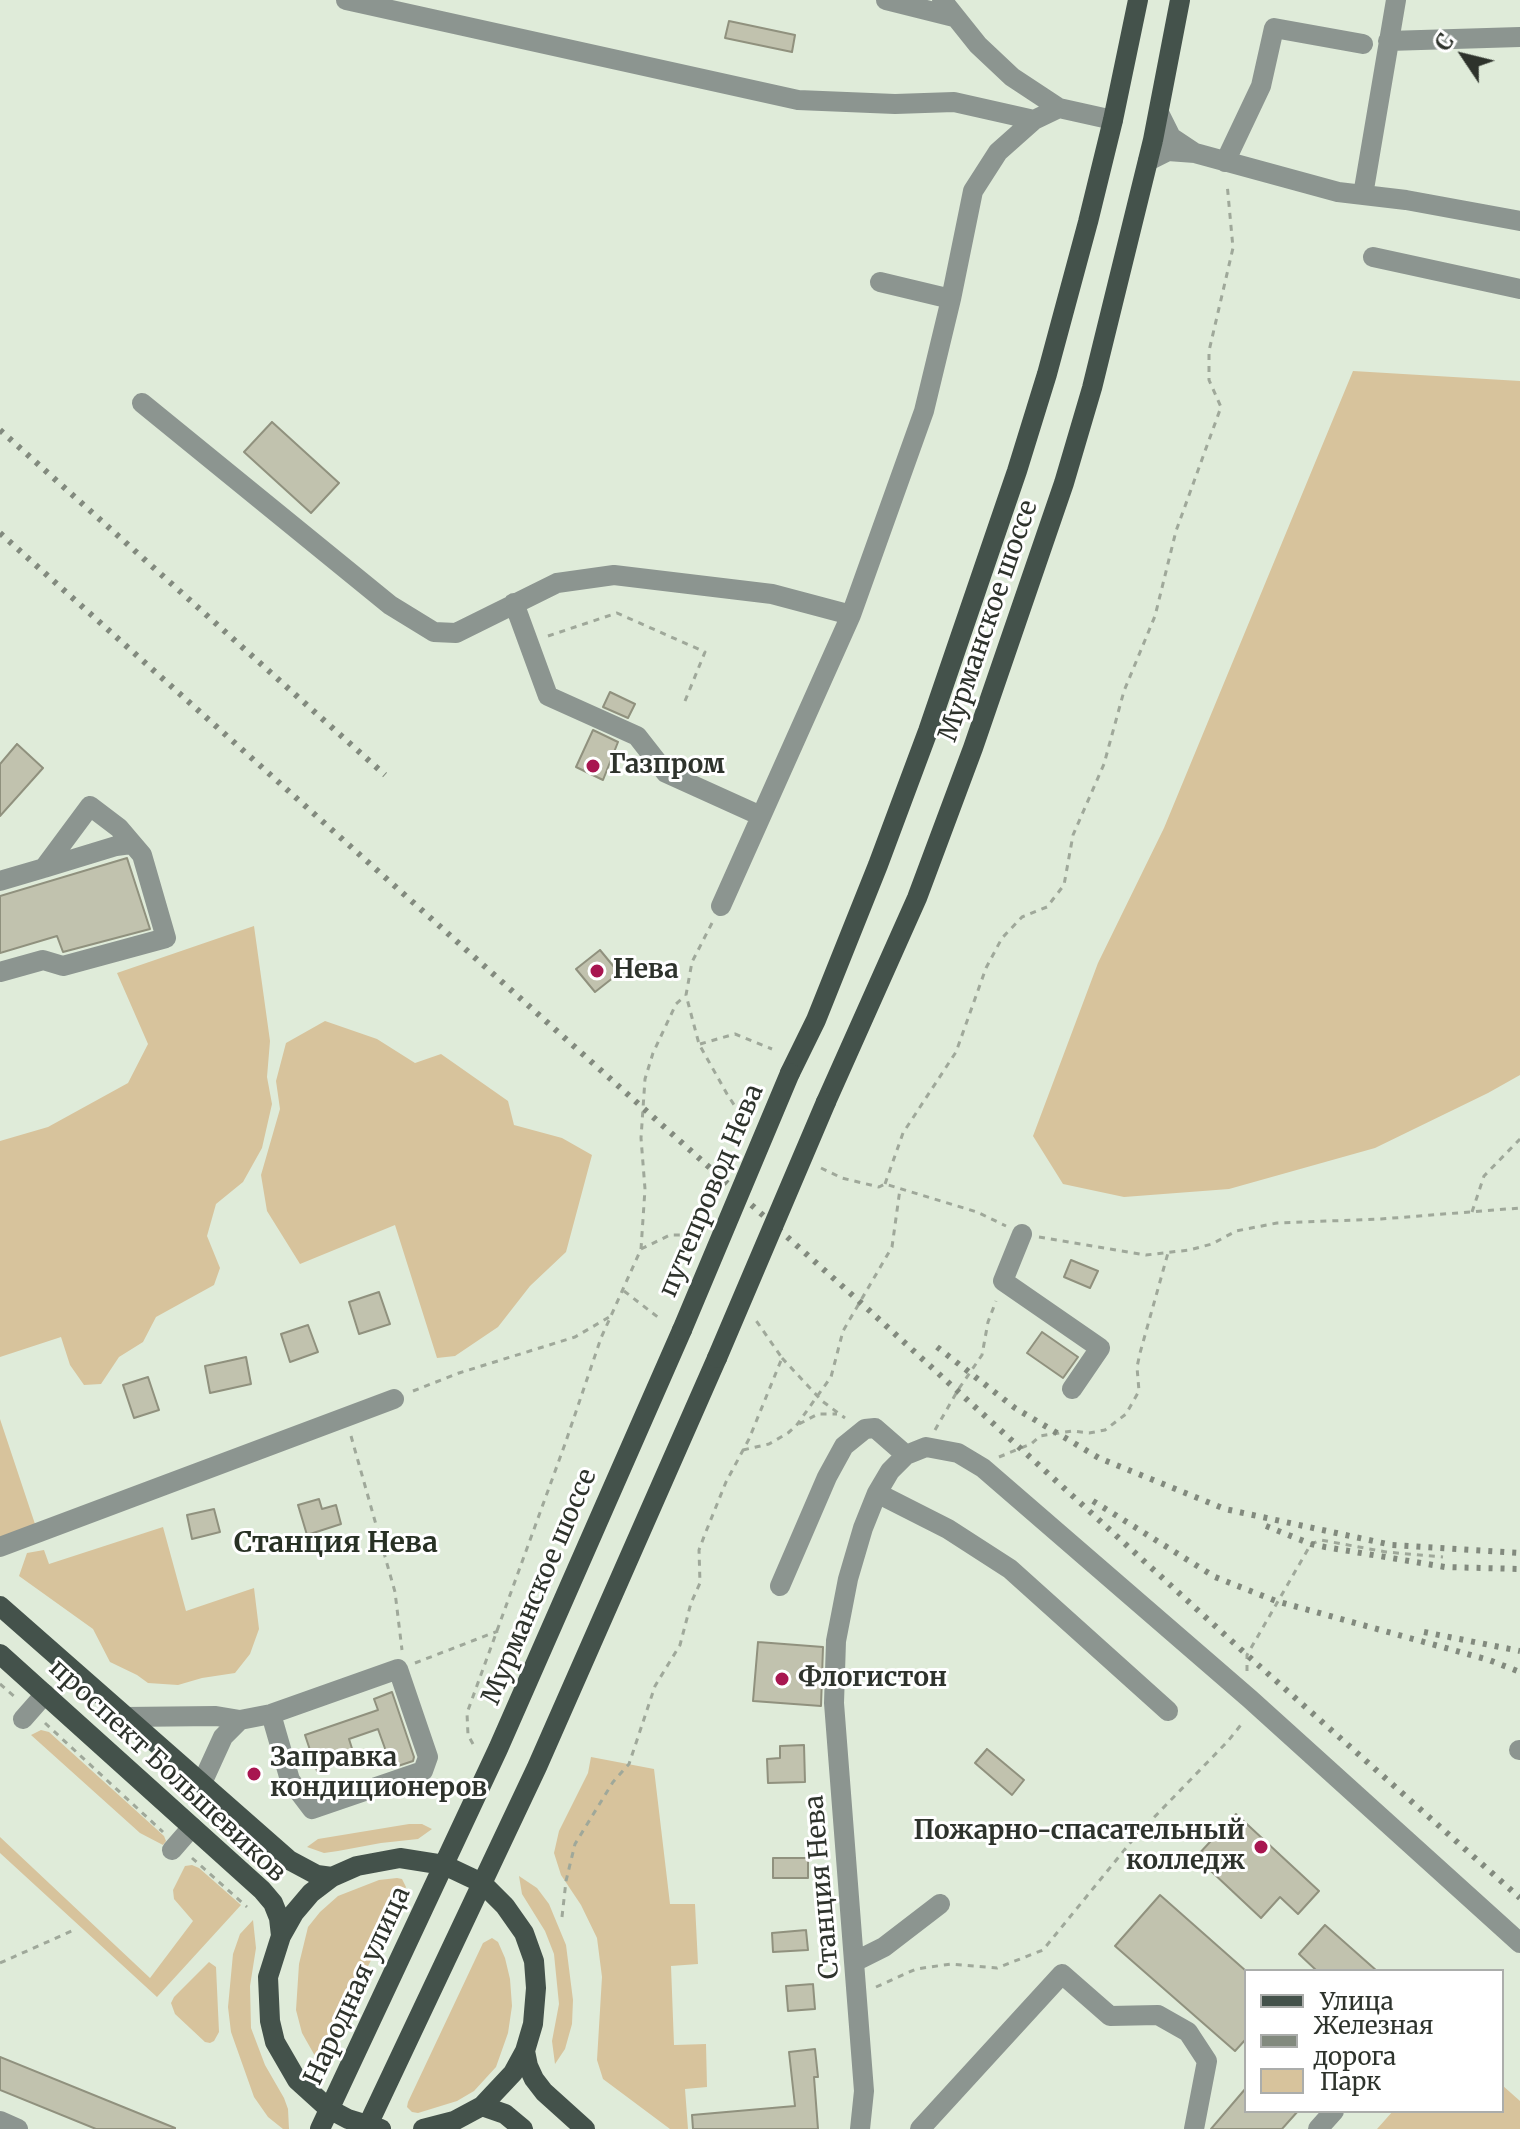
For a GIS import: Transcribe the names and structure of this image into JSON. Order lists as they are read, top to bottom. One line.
{"streets":{"main road":["Мурманское шоссе","путепровод Нева","проспект Большевиков","Народная улица"],"street":["Станция Нева"]},"crossings":[["Мурманское шоссе","путепровод Нева"],["Мурманское шоссе","проспект Большевиков"],["Мурманское шоссе","Народная улица"],["проспект Большевиков","Народная улица"]],"districts":["Станция Нева"],"places":["Газпром","Нева","Флогистон","Заправка кондиционеров","Пожарно-спасательный колледж"],"legend":["Улица","Железная дорога","Парк"],"north":"top left"}
